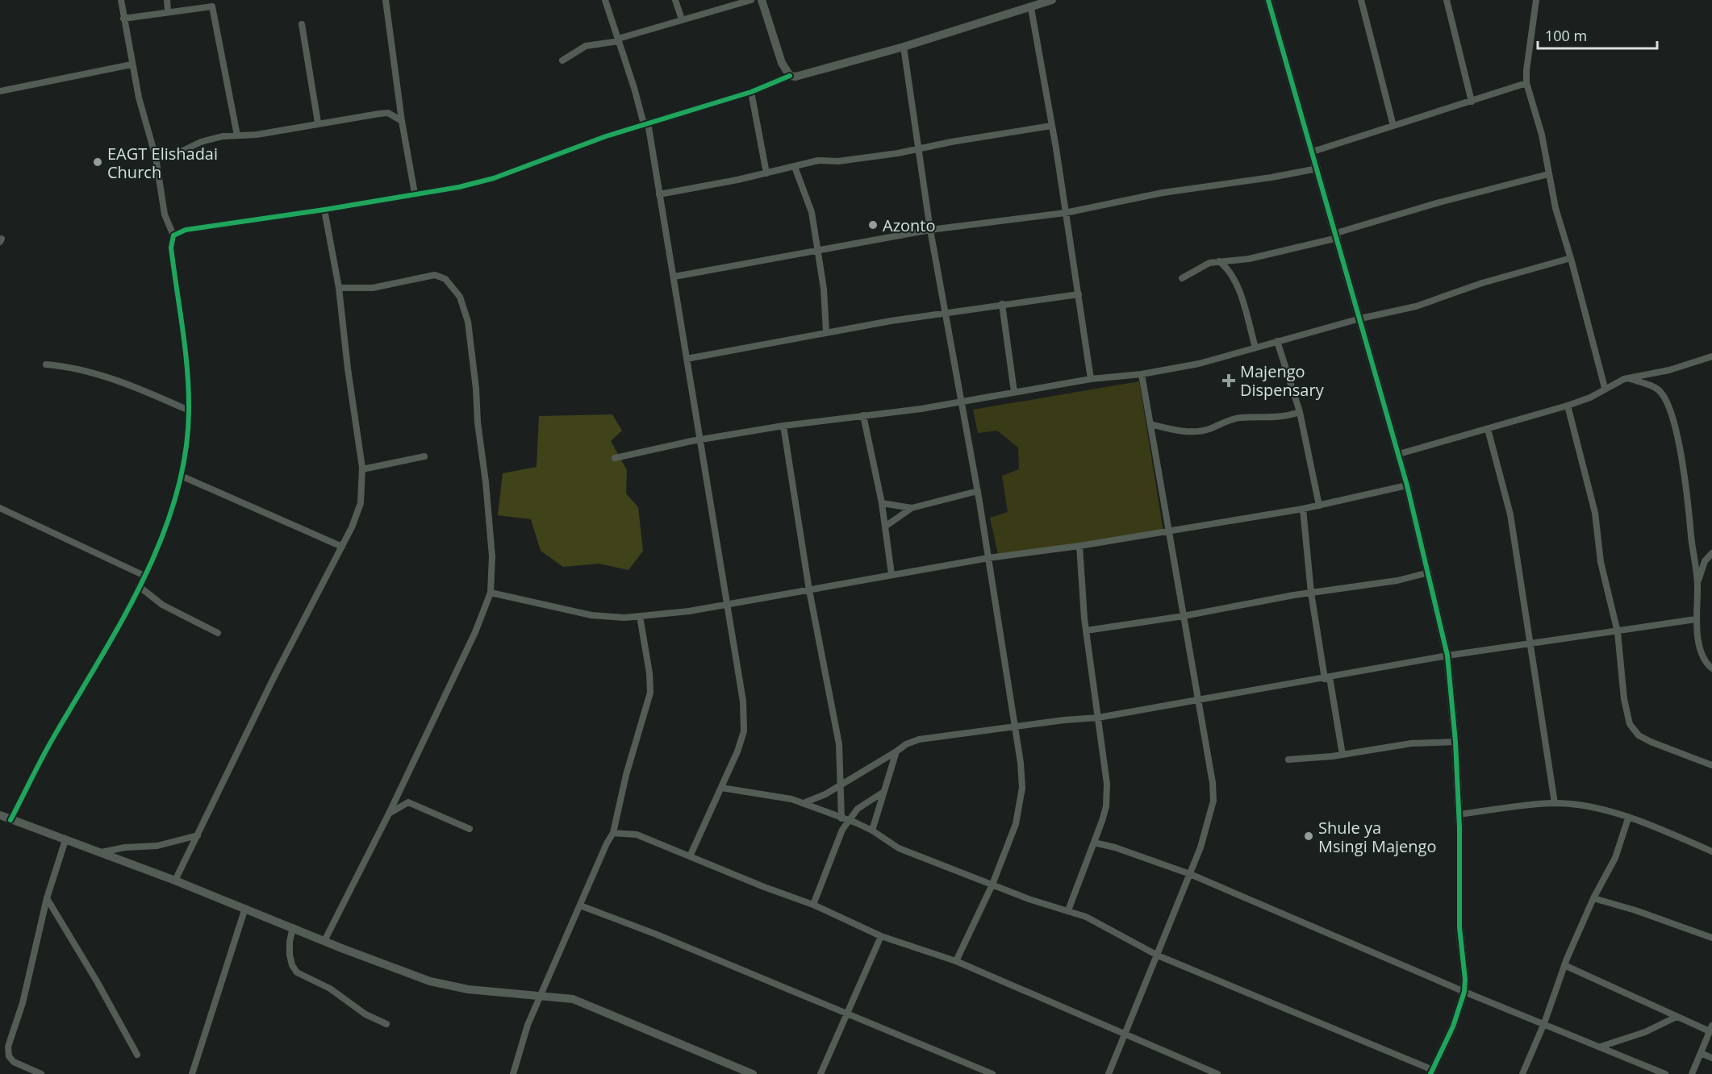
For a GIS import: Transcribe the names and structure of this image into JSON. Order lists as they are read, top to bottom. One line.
{"places":{"other":["EAGT Elishadai Church","Azonto","Shule ya Msingi Majengo"],"health":["Majengo Dispensary"]},"scale_bar":"100 m"}
